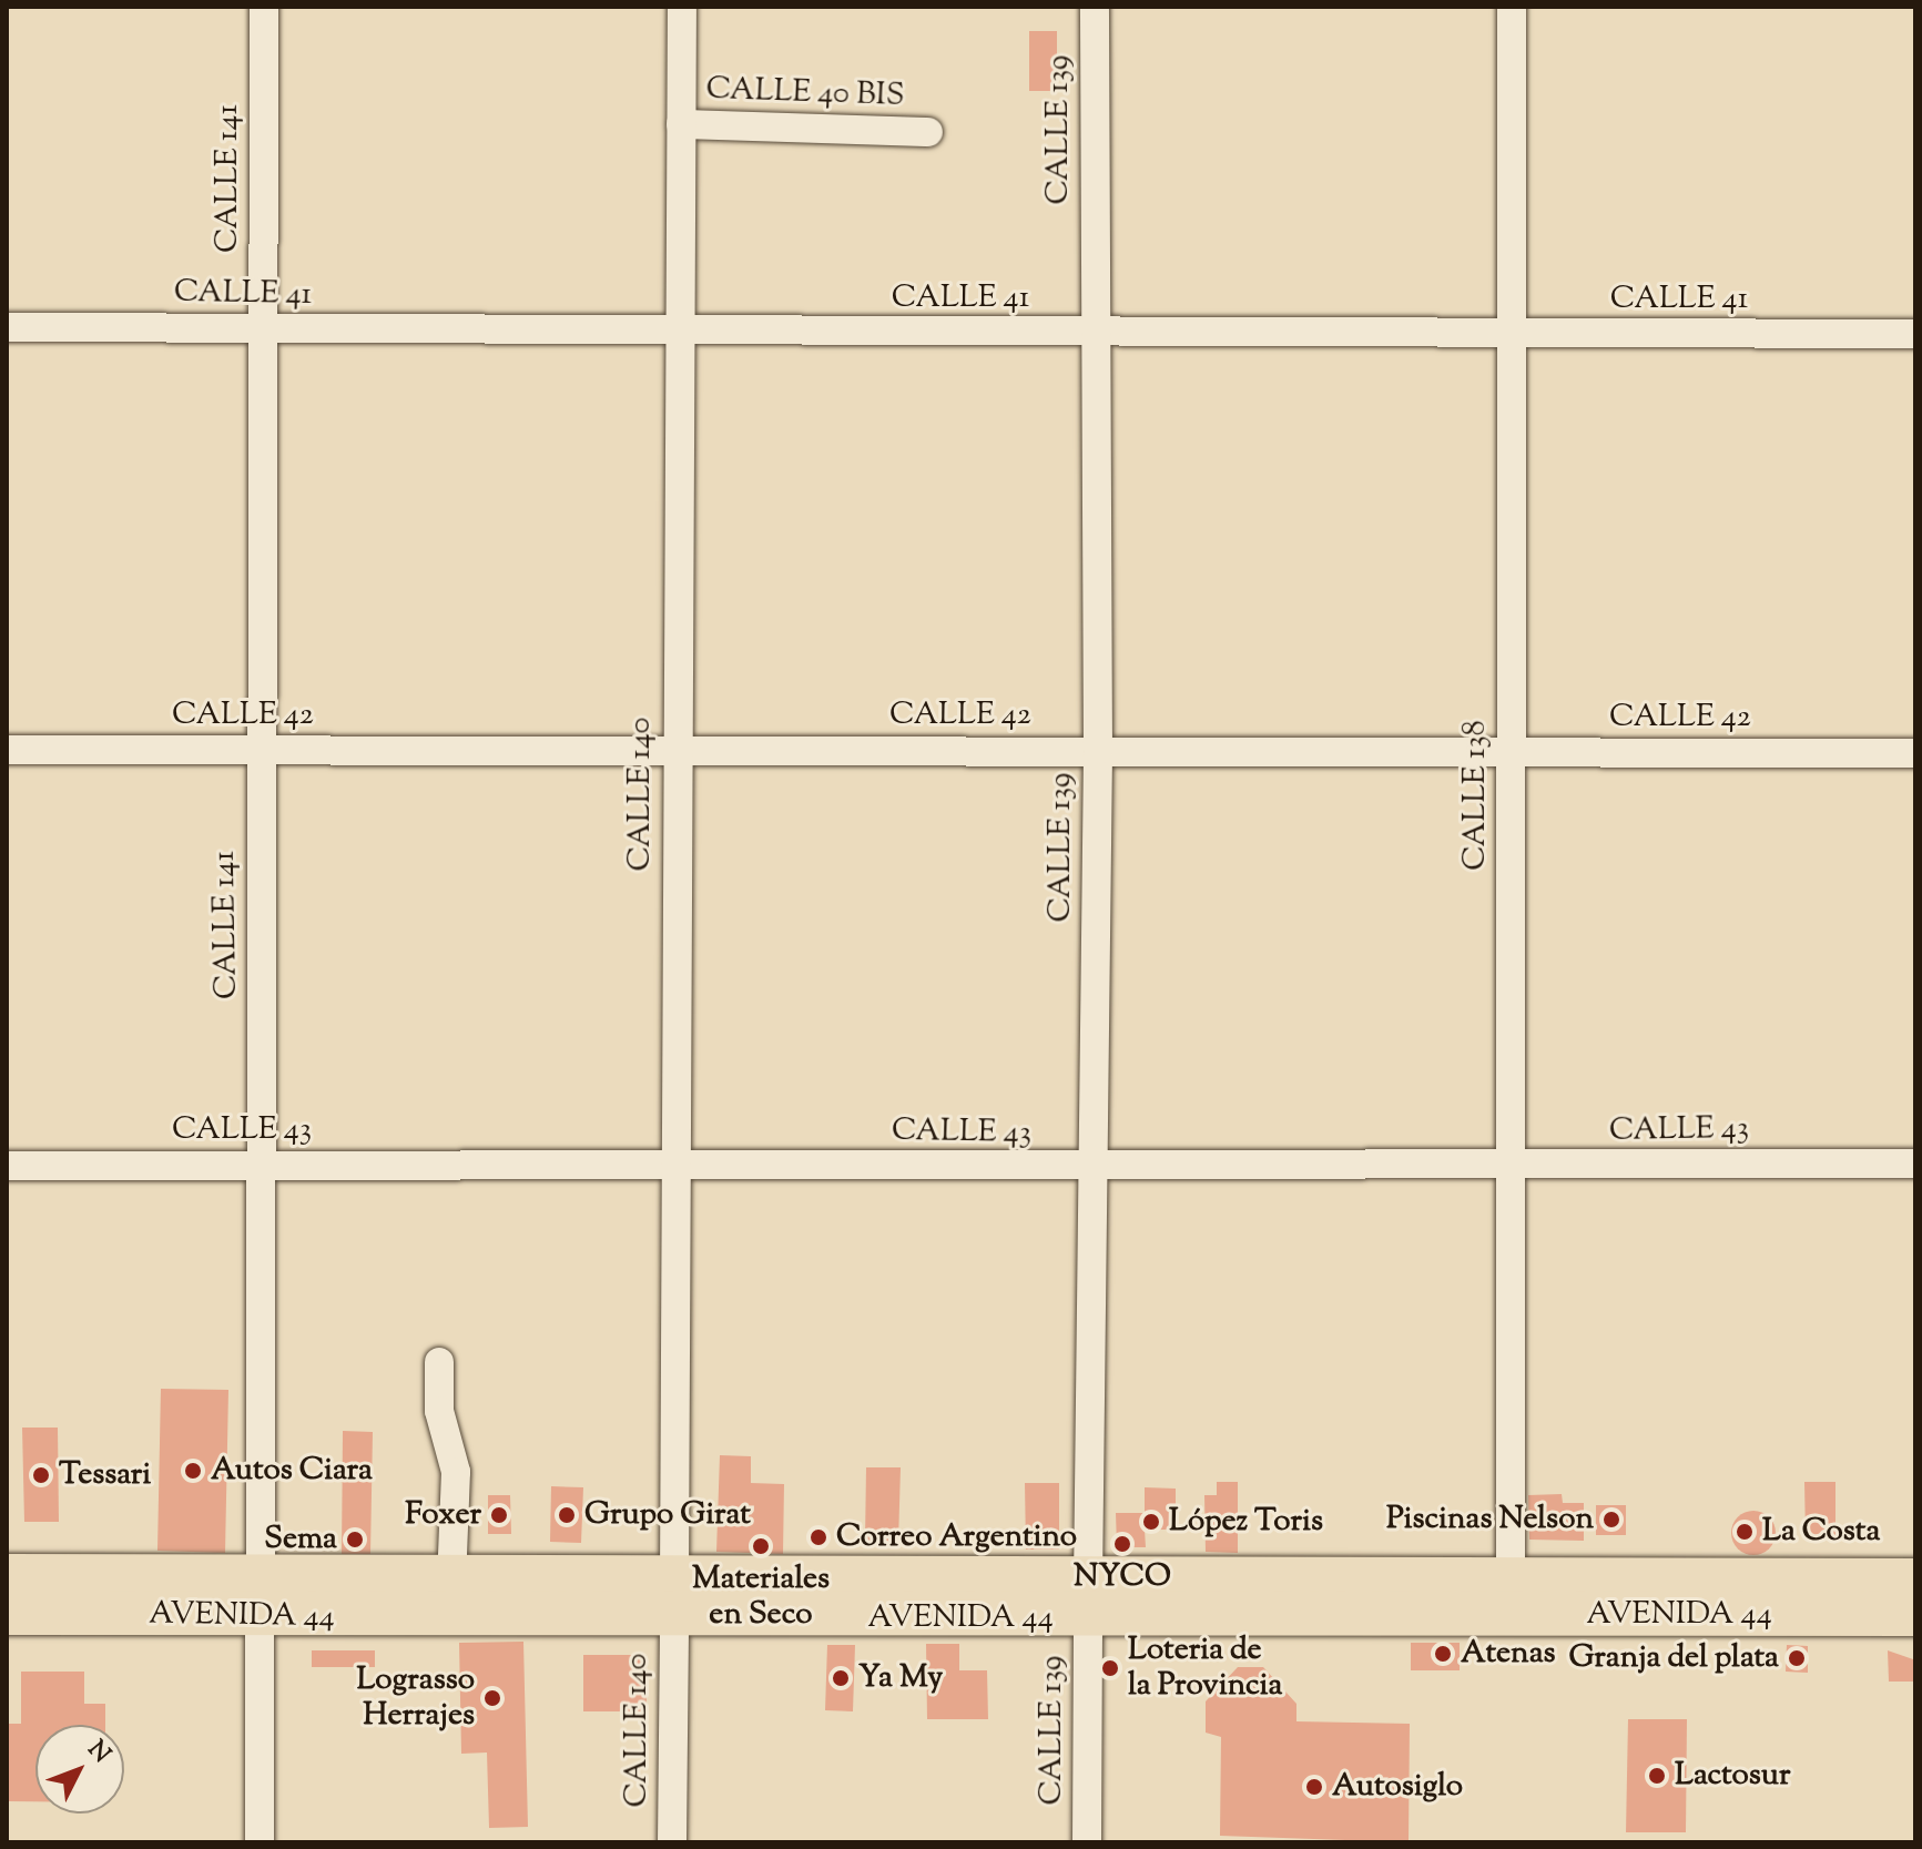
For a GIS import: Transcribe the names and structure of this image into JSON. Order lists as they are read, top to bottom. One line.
{"streets":{"highway":["AVENIDA 44"],"street":["CALLE 40 BIS","CALLE 139","CALLE 141","CALLE 41","CALLE 42","CALLE 140","CALLE 138","CALLE 43"]},"crossings":[["CALLE 40 BIS","CALLE 140"],["CALLE 139","CALLE 41"],["CALLE 139","CALLE 42"],["CALLE 139","CALLE 43"],["CALLE 139","AVENIDA 44"],["CALLE 141","CALLE 41"],["CALLE 141","CALLE 42"],["CALLE 141","CALLE 43"],["CALLE 141","AVENIDA 44"],["CALLE 41","CALLE 140"],["CALLE 41","CALLE 138"],["CALLE 42","CALLE 140"],["CALLE 42","CALLE 138"],["CALLE 140","CALLE 43"],["CALLE 140","AVENIDA 44"],["CALLE 138","CALLE 43"],["CALLE 138","AVENIDA 44"]],"places":["Autos Ciara","Tessari","Foxer","Grupo Girat","Piscinas Nelson","López Toris","La Costa","Correo Argentino","Sema","NYCO","Materiales en Seco","Atenas","Granja del plata","Loteria de la Provincia","Ya My","Lograsso Herrajes","Lactosur","Autosiglo"],"north":"top right"}
